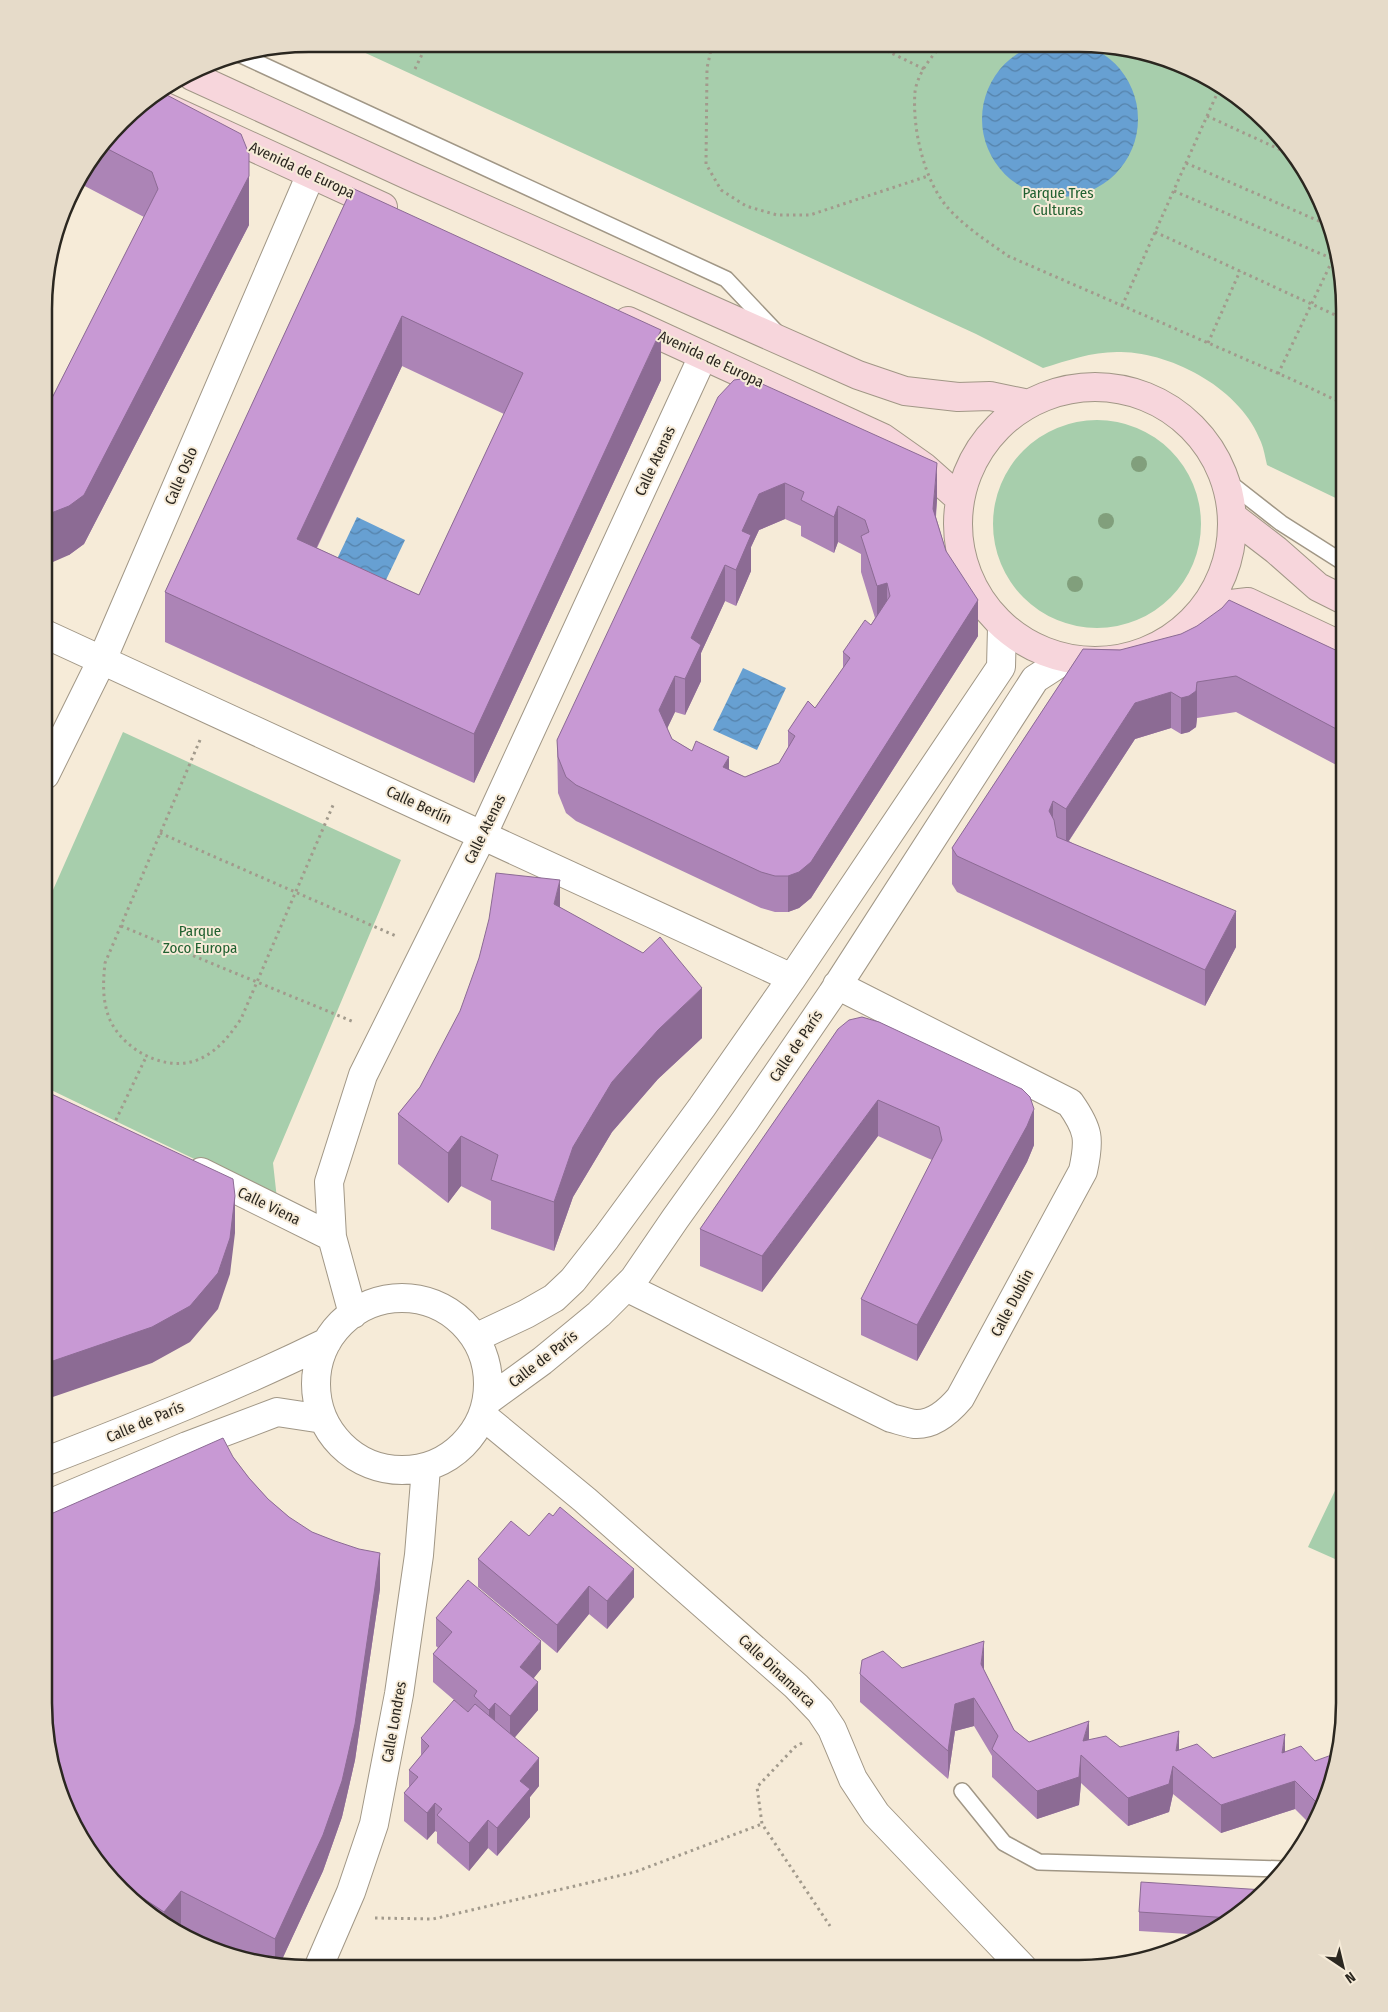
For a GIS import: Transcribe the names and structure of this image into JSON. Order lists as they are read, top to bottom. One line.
{"streets":{"main road":["Avenida de Europa"],"street":["Calle Atenas","Calle Oslo","Calle Berlín","Calle de París","Calle Viena","Calle Dublín","Calle Dinamarca","Calle Londres"]},"crossings":[["Avenida de Europa","Calle Atenas"],["Avenida de Europa","Calle Oslo"],["Calle Atenas","Calle Berlín"],["Calle Atenas","Calle de París"],["Calle Atenas","Calle Viena"],["Calle Atenas","Calle Dinamarca"],["Calle Atenas","Calle Londres"],["Calle Oslo","Calle Berlín"],["Calle de París","Calle Dublín"],["Calle de París","Calle Dinamarca"],["Calle de París","Calle Londres"],["Calle Dinamarca","Calle Londres"]],"parks":["Parque Tres Culturas","Parque Zoco Europa"],"north":"bottom right"}
